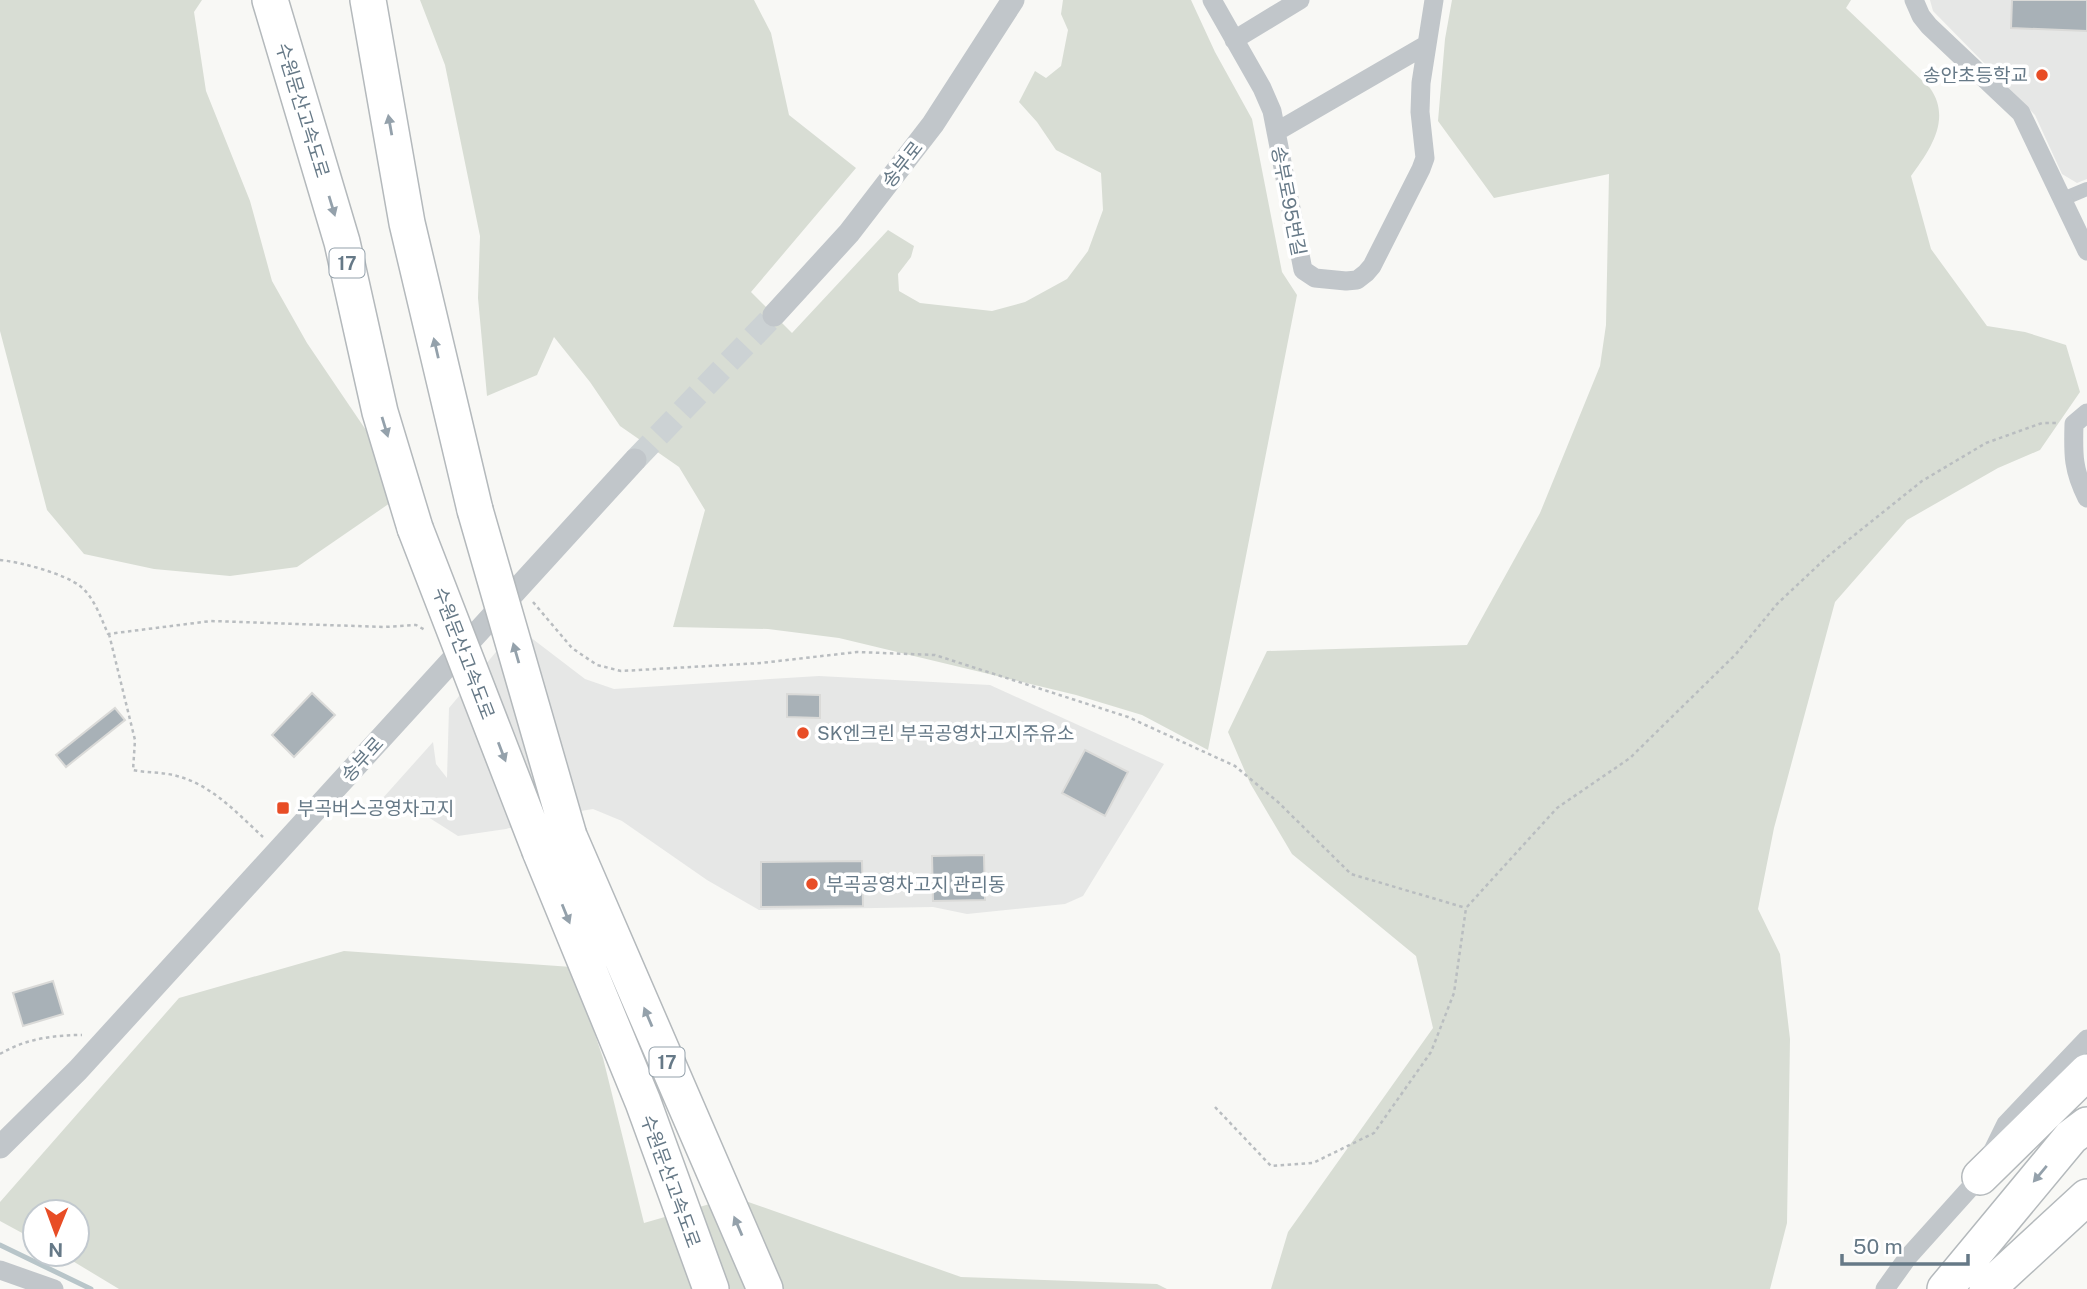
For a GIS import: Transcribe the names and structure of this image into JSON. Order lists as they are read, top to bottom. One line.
{"streets":{"highway":["수원문산고속도로","17"],"street":["송부로","송부로95번길"]},"places":{"other":["송안초등학교","SK엔크린 부곡공영차고지주유소","부곡공영차고지 관리동"],"transit":["부곡버스공영차고지"]},"scale_bar":"50 m","north":"bottom"}
